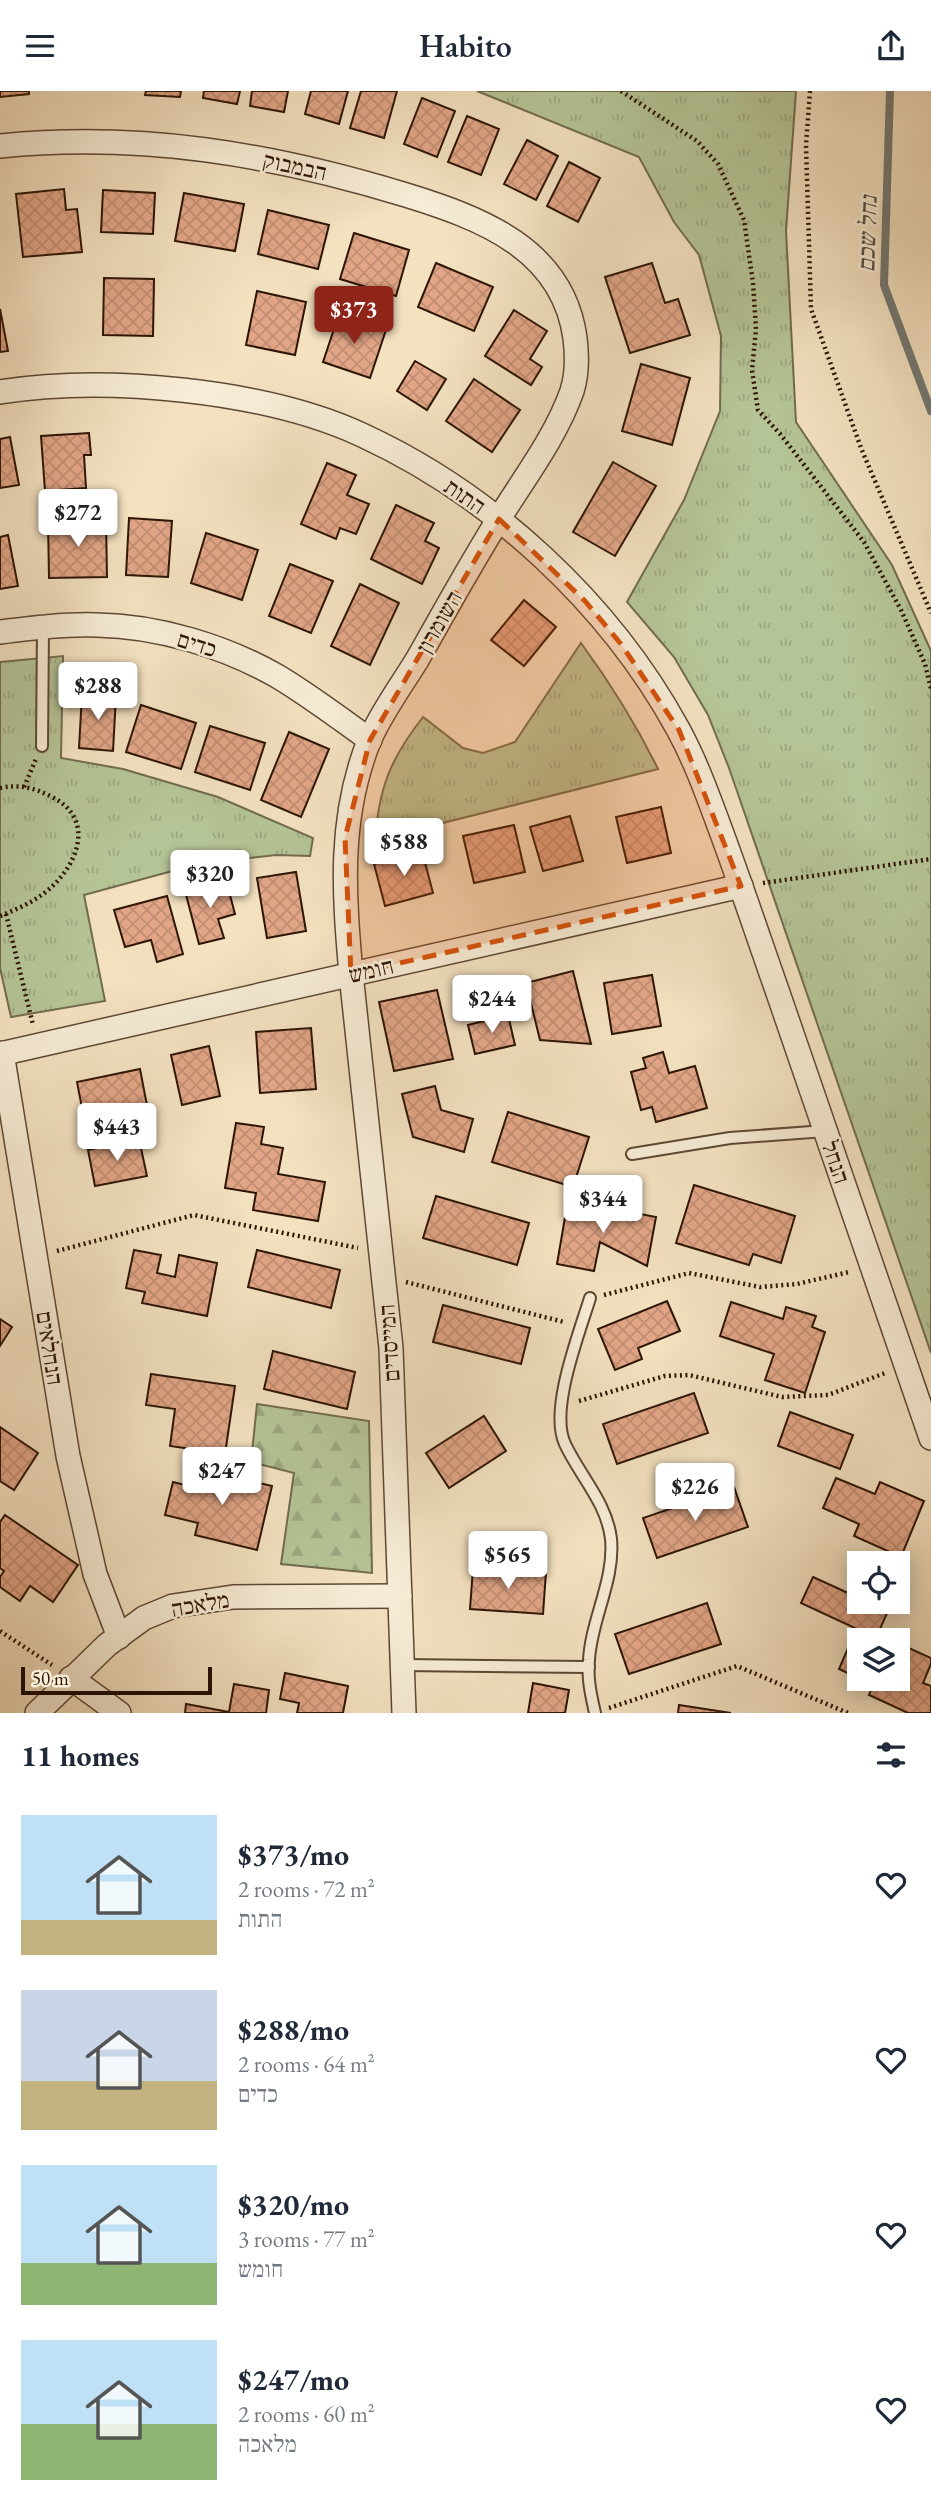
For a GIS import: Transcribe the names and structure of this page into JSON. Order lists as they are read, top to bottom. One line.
{"streets":{"street":["הבמבוק","התות","השומרון","כדים","חומש","הנחל","המייסדים","הנחלאים","מלאכה"]},"crossings":[["הבמבוק","השומרון"],["התות","השומרון"],["התות","חומש"],["התות","הנחל"],["השומרון","כדים"],["השומרון","חומש"],["השומרון","המייסדים"],["חומש","הנחל"],["חומש","המייסדים"],["חומש","הנחלאים"],["המייסדים","מלאכה"],["הנחלאים","מלאכה"]],"water":["נחל שכם"],"scale_bar":"50 m","page":{"header":"Habito","price":["$373","$272","$288","$588","$320","$244","$443","$344","$247","$226","$565"],"scale":"50 m","heading":"11 homes","list":[{"name":"$373/mo","note":"2 rooms · 72 m² · התות"},{"name":"$288/mo","note":"2 rooms · 64 m² · כדים"},{"name":"$320/mo","note":"3 rooms · 77 m² · חומש"},{"name":"$247/mo","note":"2 rooms · 60 m² · מלאכה"}]}}
